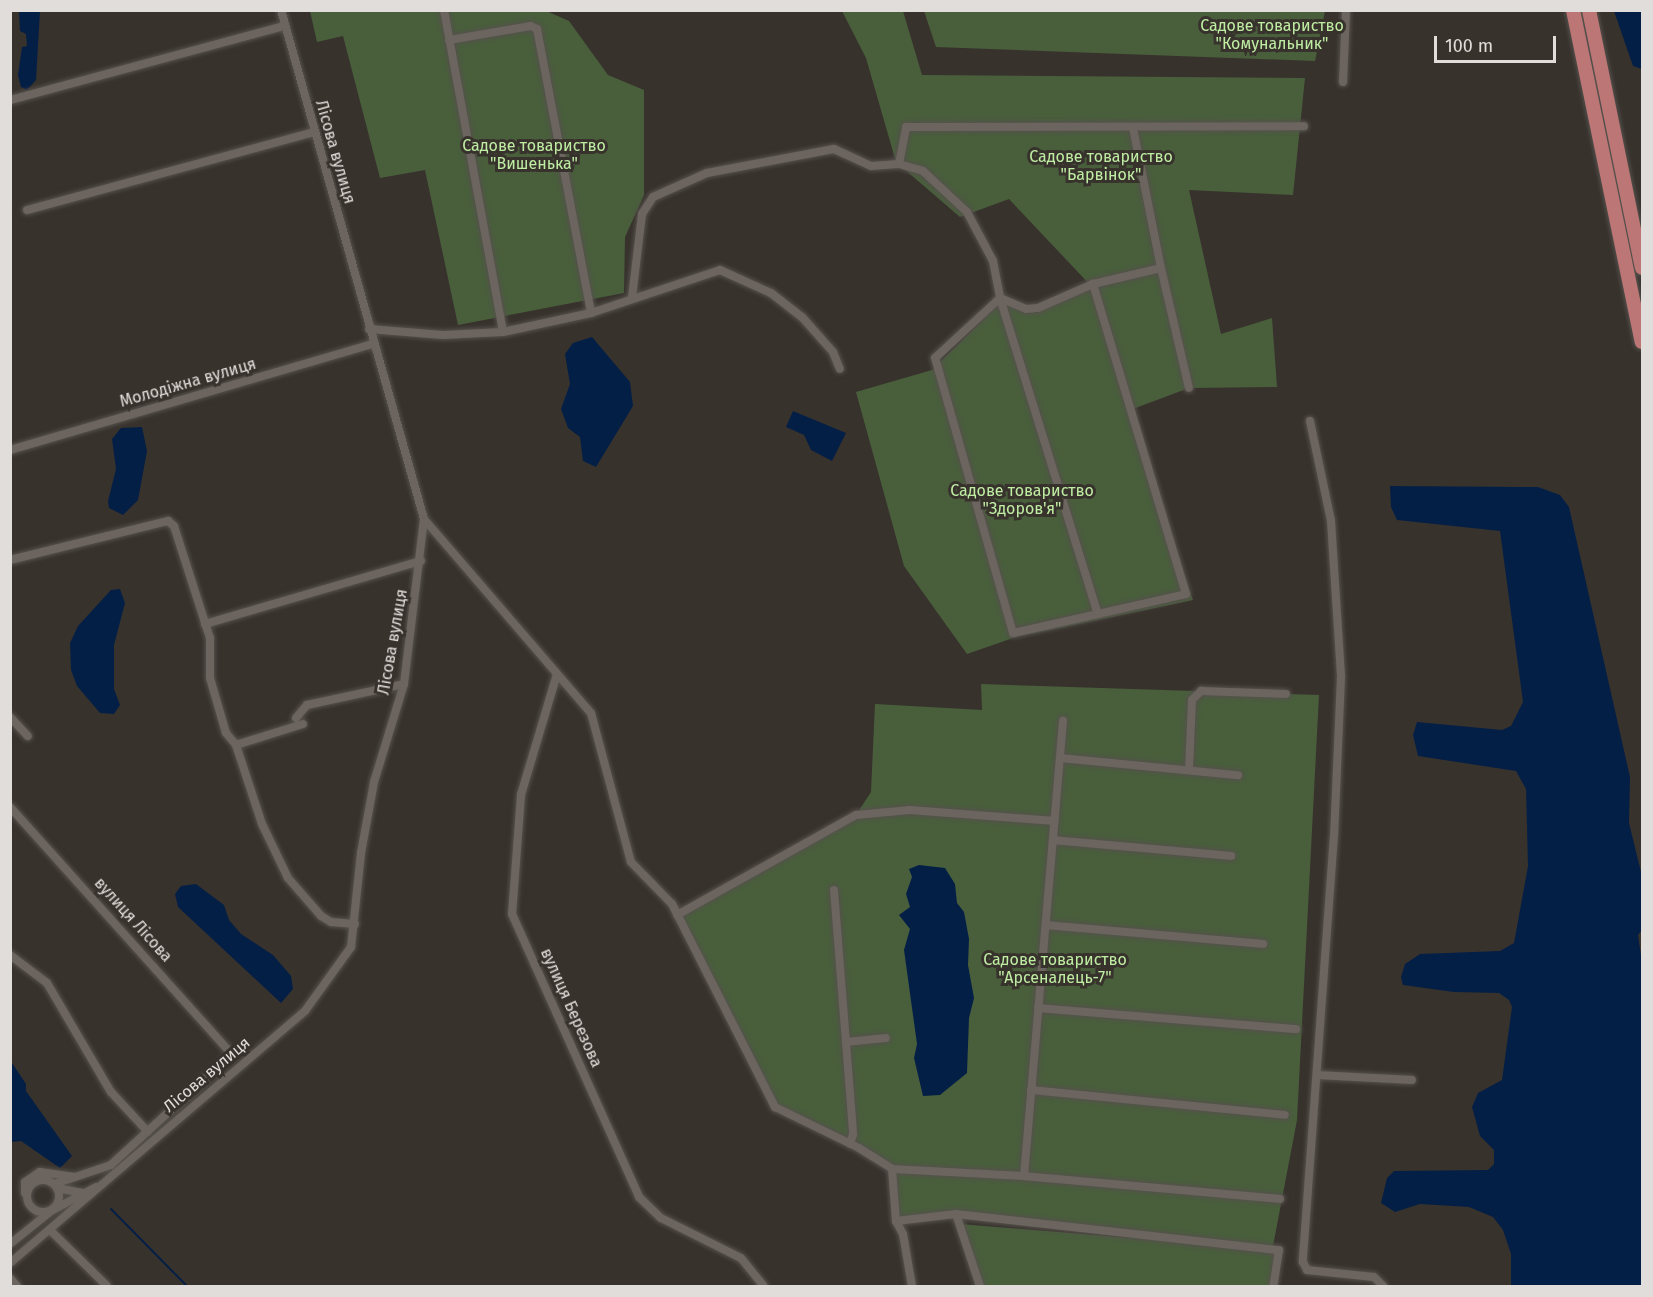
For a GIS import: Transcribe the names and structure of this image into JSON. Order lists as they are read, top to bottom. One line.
{"streets":{"street":["Лісова вулиця","Молодіжна вулиця","вулиця Лісова","вулиця Березова"]},"crossings":[["Лісова вулиця","Молодіжна вулиця"]],"parks":["Садове товариство \"Комунальник\"","Садове товариство \"Вишенька\"","Садове товариство \"Барвінок\"","Садове товариство \"Здоров'я\"","Садове товариство \"Арсеналець-7\""],"scale_bar":"100 m"}
